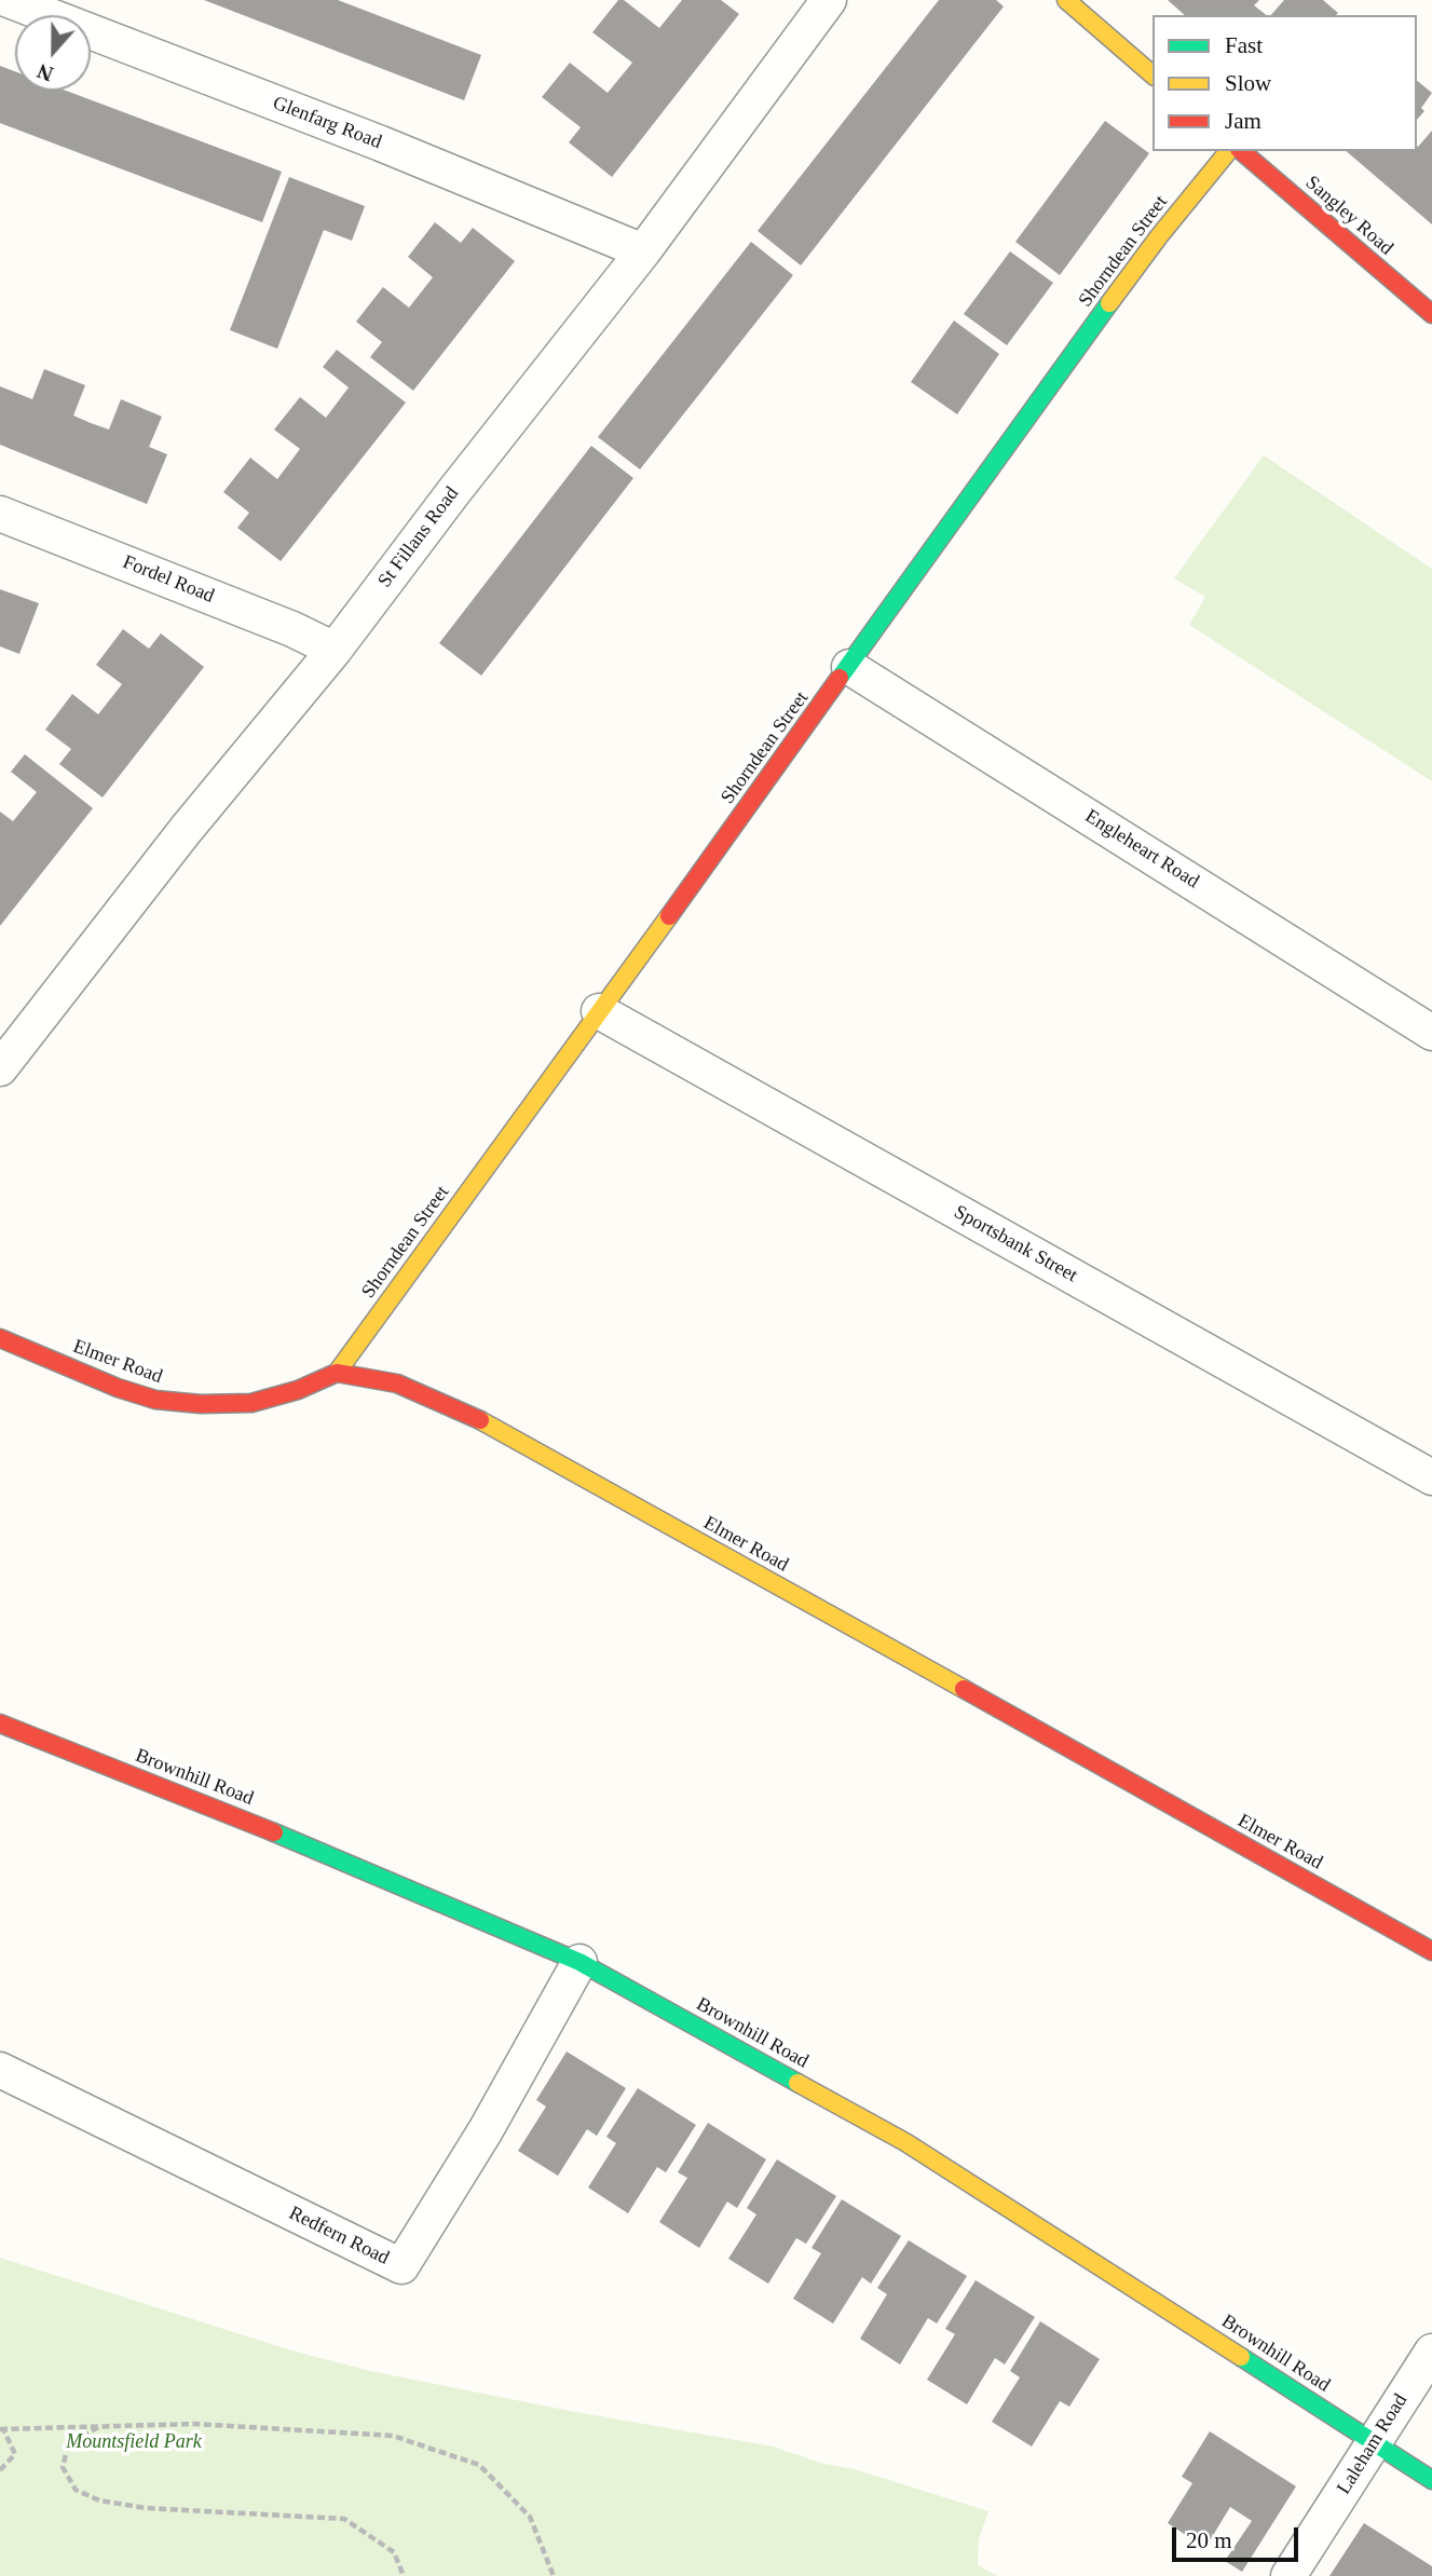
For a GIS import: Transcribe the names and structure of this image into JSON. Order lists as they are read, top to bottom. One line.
{"streets":{"main road":["Sangley Road","Shorndean Street","Elmer Road","Brownhill Road"],"street":["Glenfarg Road","St Fillans Road","Fordel Road","Engleheart Road","Sportsbank Street","Redfern Road","Laleham Road"]},"crossings":[["Glenfarg Road","St Fillans Road"],["Shorndean Street","Engleheart Road"],["Shorndean Street","Sportsbank Street"],["Shorndean Street","Elmer Road"],["St Fillans Road","Fordel Road"],["Brownhill Road","Redfern Road"],["Brownhill Road","Laleham Road"]],"parks":["Mountsfield Park"],"legend":["Fast","Slow","Jam"],"scale_bar":"20 m","north":"bottom"}
